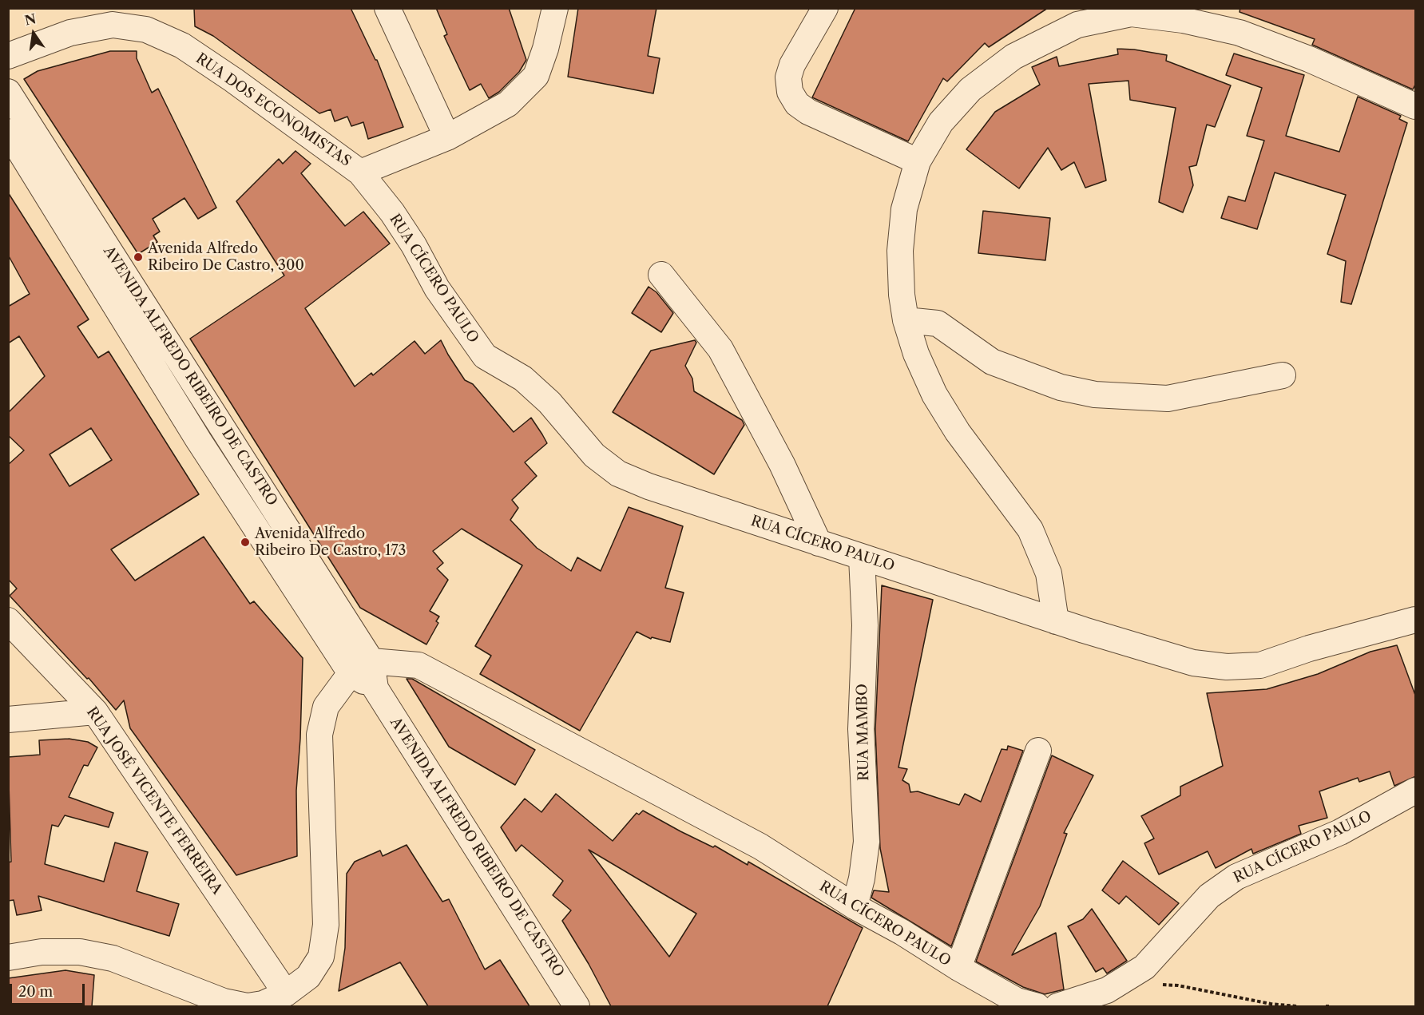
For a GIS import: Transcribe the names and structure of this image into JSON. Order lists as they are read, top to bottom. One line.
{"streets":{"street":["RUA DOS ECONOMISTAS","RUA CÍCERO PAULO","AVENIDA ALFREDO RIBEIRO DE CASTRO","RUA MAMBO","RUA JOSÉ VICENTE FERREIRA"]},"crossings":[["RUA DOS ECONOMISTAS","RUA CÍCERO PAULO"],["RUA CÍCERO PAULO","AVENIDA ALFREDO RIBEIRO DE CASTRO"],["RUA CÍCERO PAULO","RUA MAMBO"]],"places":["Avenida Alfredo Ribeiro De Castro, 300","Avenida Alfredo Ribeiro De Castro, 173"],"scale_bar":"20 m","north":"top"}
